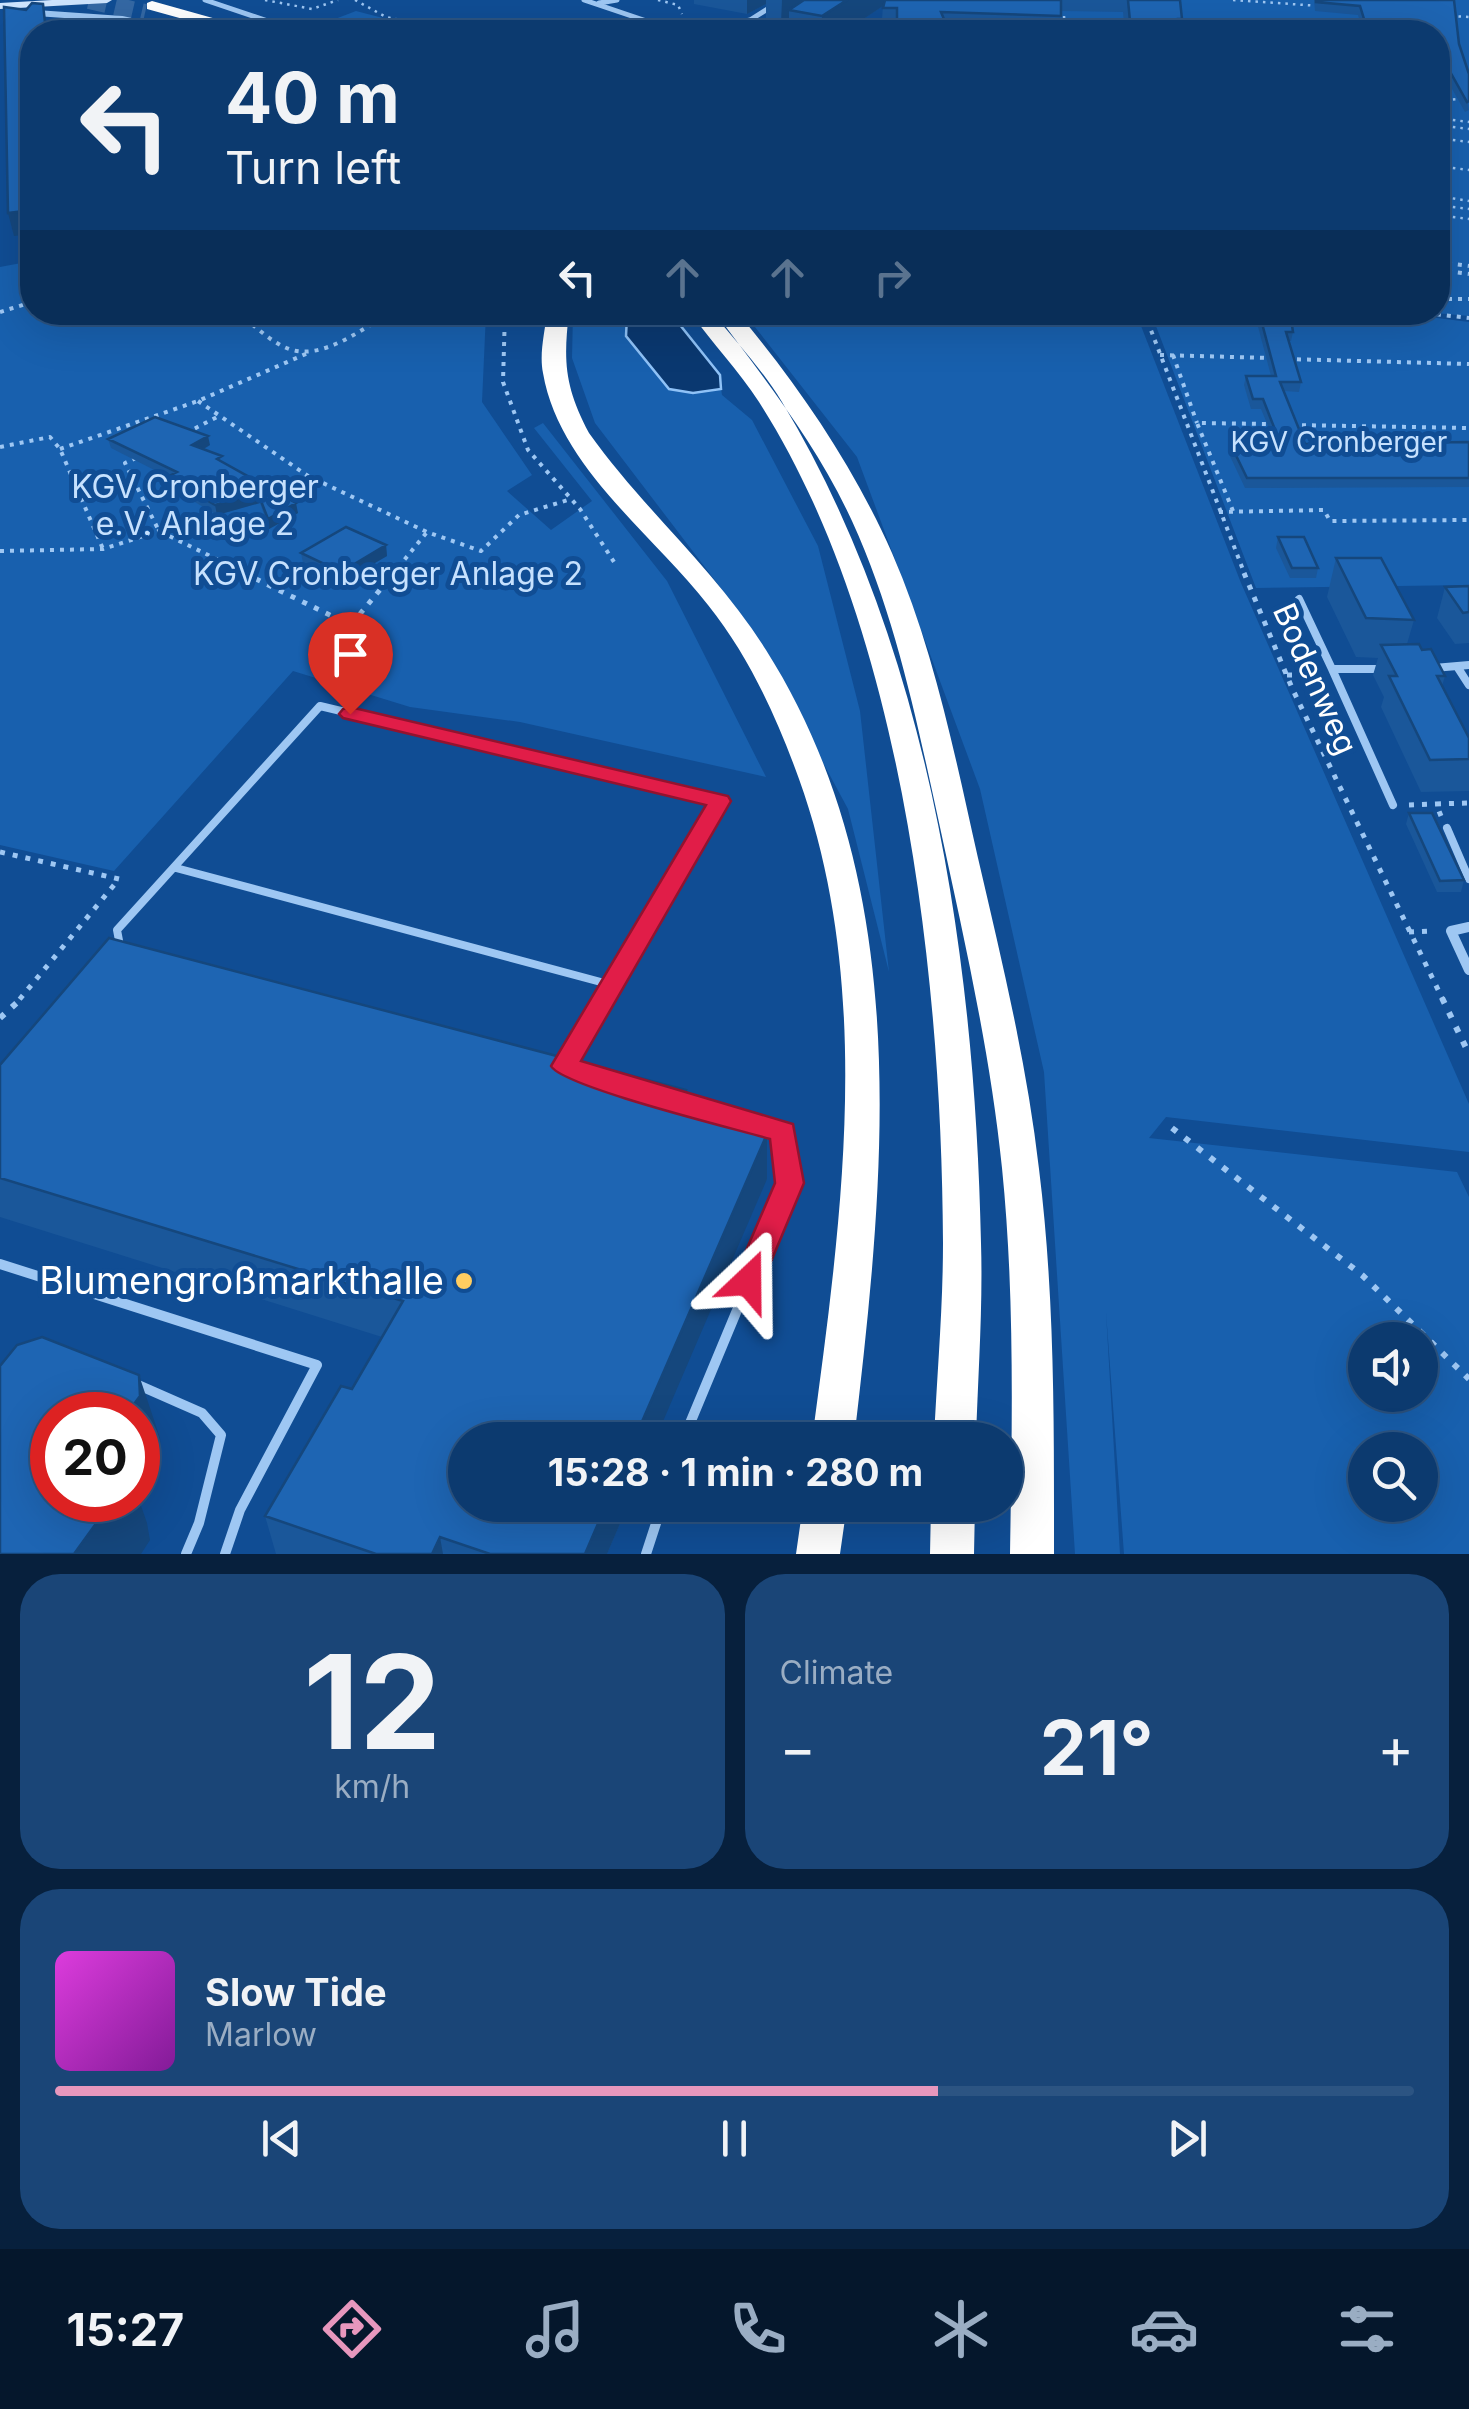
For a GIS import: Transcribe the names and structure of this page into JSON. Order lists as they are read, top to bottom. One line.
{"streets":{"path":["Bodenweg"]},"parks":["KGV Cronberger","KGV Cronberger e.V. Anlage 2","KGV Cronberger Anlage 2"],"places":["Blumengroßmarkthalle"],"page":{"turn":["40 m","Turn left"],"limit":"20","trip":"15:28 · 1 min · 280 m","tile":[["12","km/h"],"Climate"],"heat":["−","21°","+"],"song":["Slow Tide","Marlow"],"tabs":"15:27"}}
